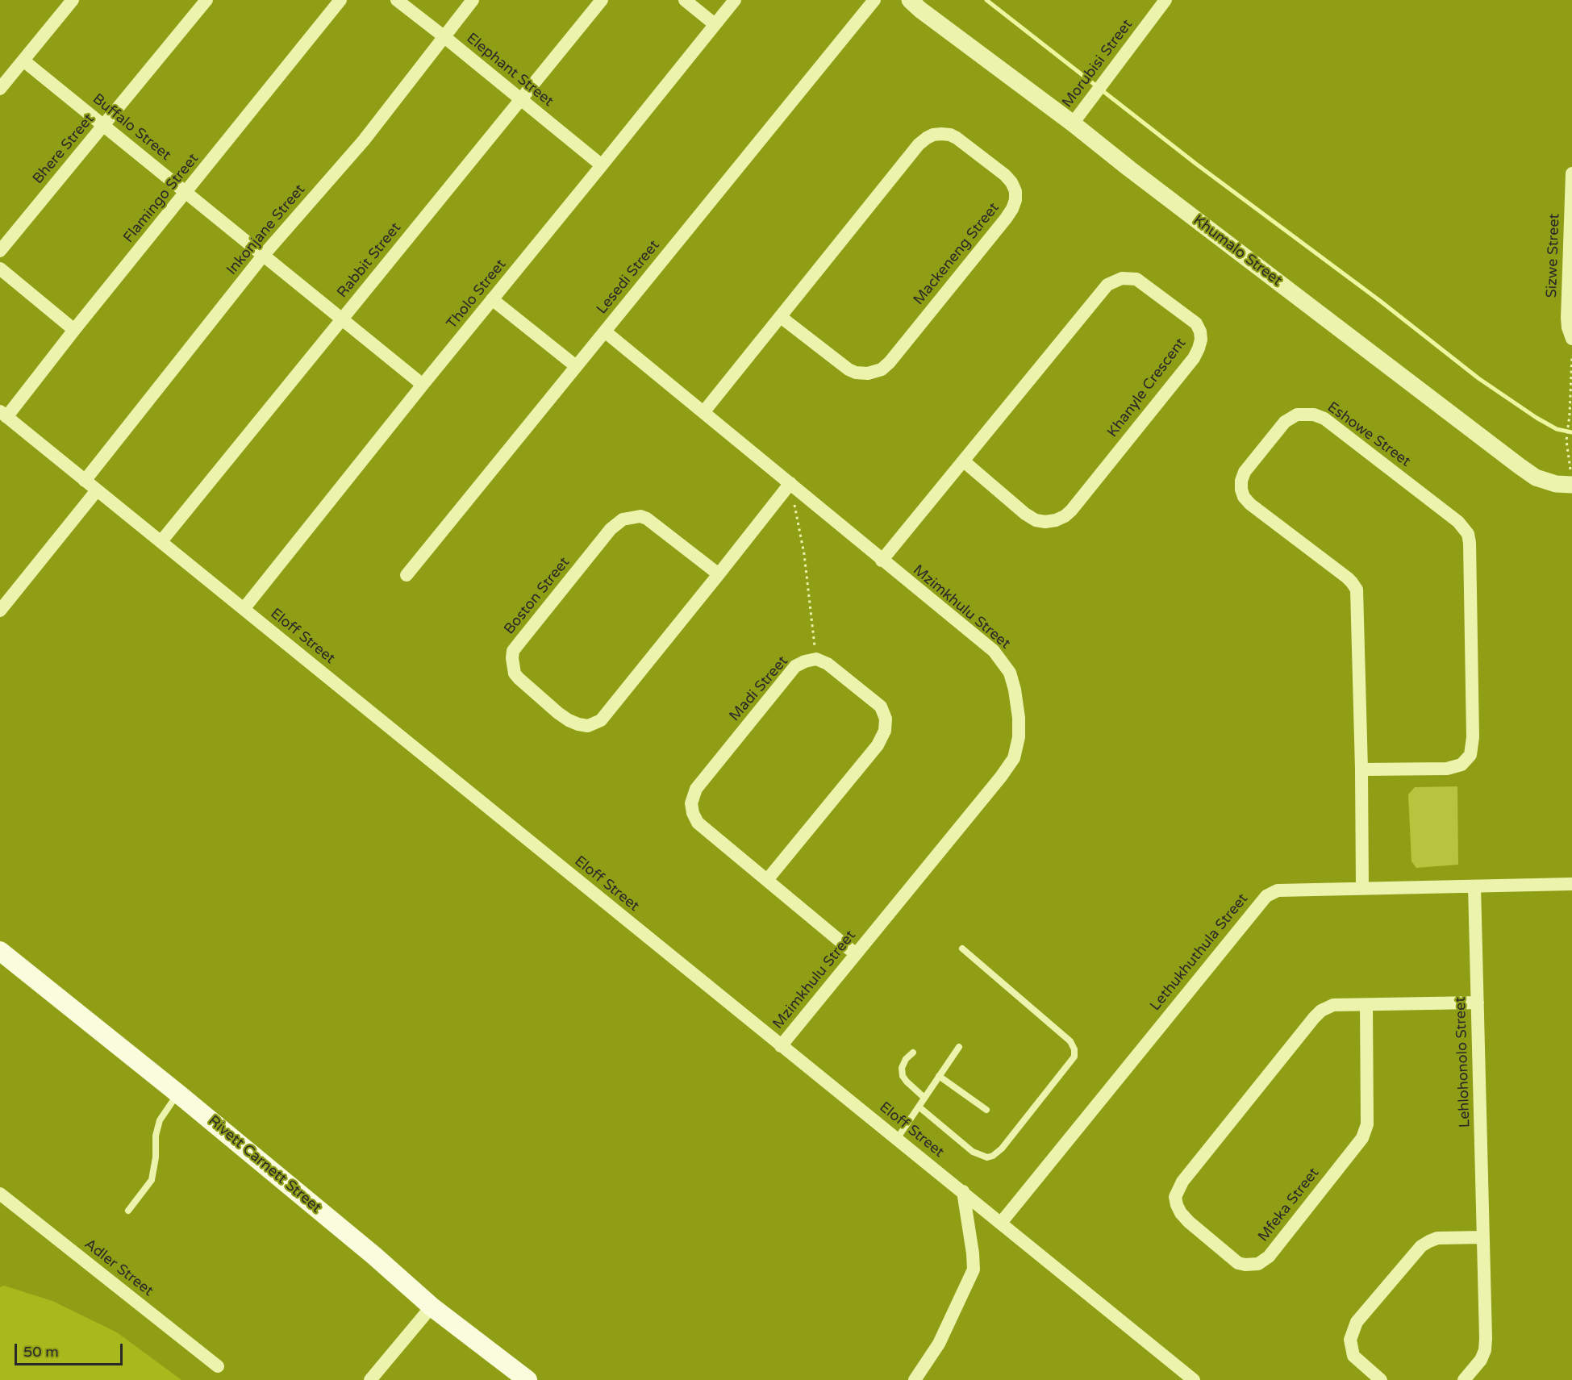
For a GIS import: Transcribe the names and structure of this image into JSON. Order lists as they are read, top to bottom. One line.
{"streets":{"main road":["Rivett Carnett Street"],"street":["Morubisi Street","Elephant Street","Buffalo Street","Bhere Street","Flamingo Street","Inkonjane Street","Khumalo Street","Mackeneng Street","Sizwe Street","Rabbit Street","Lesedi Street","Tholo Street","Khanyle Crescent","Eshowe Street","Boston Street","Mzimkhulu Street","Eloff Street","Madi Street","Lethukhuthula Street","Lehlohonolo Street","Mfeka Street","Adler Street"]},"crossings":[["Morubisi Street","Khumalo Street"],["Elephant Street","Inkonjane Street"],["Elephant Street","Rabbit Street"],["Elephant Street","Tholo Street"],["Buffalo Street","Bhere Street"],["Buffalo Street","Flamingo Street"],["Buffalo Street","Inkonjane Street"],["Buffalo Street","Rabbit Street"],["Buffalo Street","Tholo Street"],["Flamingo Street","Eloff Street"],["Inkonjane Street","Eloff Street"],["Mackeneng Street","Mzimkhulu Street"],["Rabbit Street","Eloff Street"],["Lesedi Street","Mzimkhulu Street"],["Tholo Street","Eloff Street"],["Khanyle Crescent","Mzimkhulu Street"],["Eshowe Street","Lethukhuthula Street"],["Boston Street","Mzimkhulu Street"],["Mzimkhulu Street","Eloff Street"],["Mzimkhulu Street","Madi Street"],["Eloff Street","Lethukhuthula Street"],["Lethukhuthula Street","Lehlohonolo Street"],["Lehlohonolo Street","Mfeka Street"]],"scale_bar":"50 m"}
